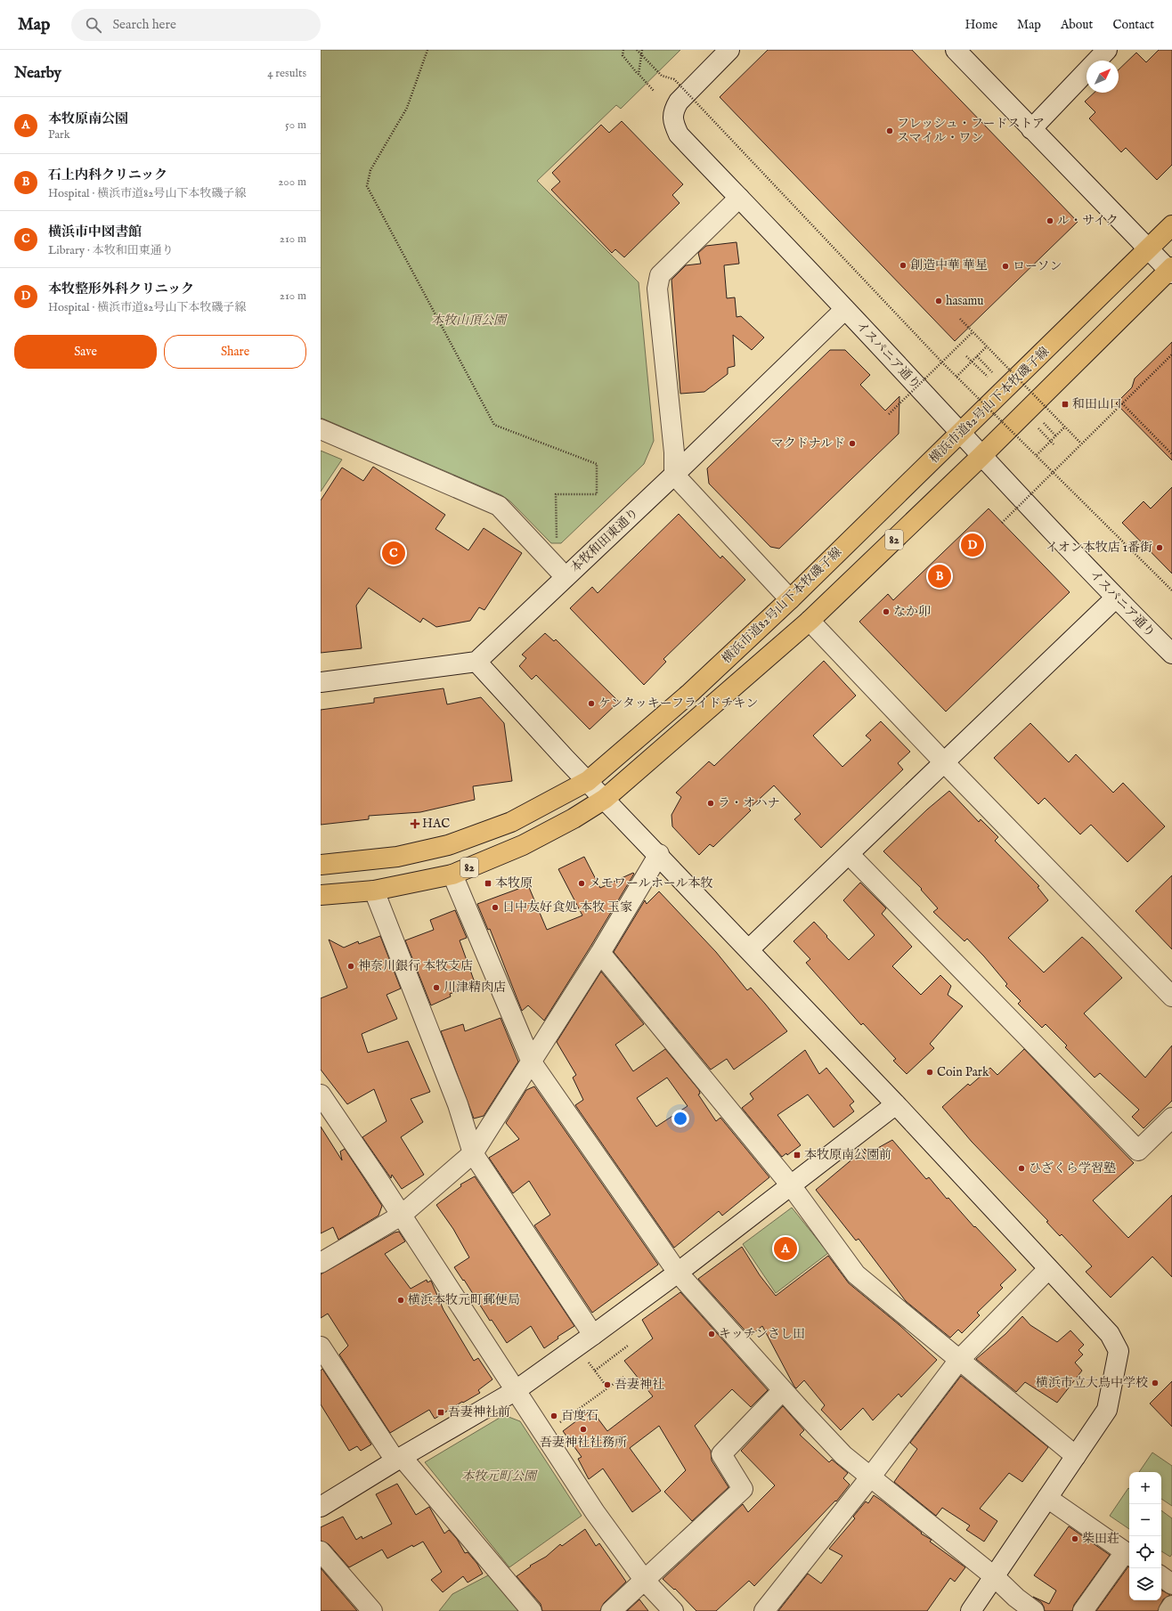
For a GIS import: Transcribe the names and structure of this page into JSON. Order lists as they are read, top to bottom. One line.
{"streets":{"main road":["横浜市道82号山下本牧磯子線","82"],"street":["イスパニア通り","本牧和田東通り"]},"crossings":[["イスパニア通り","横浜市道82号山下本牧磯子線"],["イスパニア通り","本牧和田東通り"]],"parks":["本牧山頂公園","本牧元町公園"],"places":{"other":["フレッシュ・フードストア スマイル・ワン","ル・サイク","創造中華 華星","ローソン","hasamu","マクドナルド","イオン本牧店 1番街","なか卯","ケンタッキーフライドチキン","ラ・オハナ","メモワールホール本牧","日中友好食処 本牧 玉家","神奈川銀行 本牧支店","川津精肉店","Coin Park","ひざくら学習塾","横浜本牧元町郵便局","キッチンさし田","横浜市立大鳥中学校","吾妻神社","百度石","吾妻神社社務所","柴田荘"],"transit":["和田山口","本牧原","本牧原南公園前","吾妻神社前"],"health":["HAC"]},"north":"top right","page":{"header":"Map","search":"Search here","nav":["Home","Map","About","Contact"],"heading":["Nearby","4 results"],"list":[{"mark":"A","name":"本牧原南公園","note":"Park","value":"50 m"},{"mark":"B","name":"石上内科クリニック","note":"Hospital · 横浜市道82号山下本牧磯子線","value":"200 m"},{"mark":"C","name":"横浜市中図書館","note":"Library · 本牧和田東通り","value":"210 m"},{"mark":"D","name":"本牧整形外科クリニック","note":"Hospital · 横浜市道82号山下本牧磯子線","value":"210 m"}],"buttons":["Save","Share"],"pins":["D","C","B","A"],"map_buttons":["+","−"]}}
